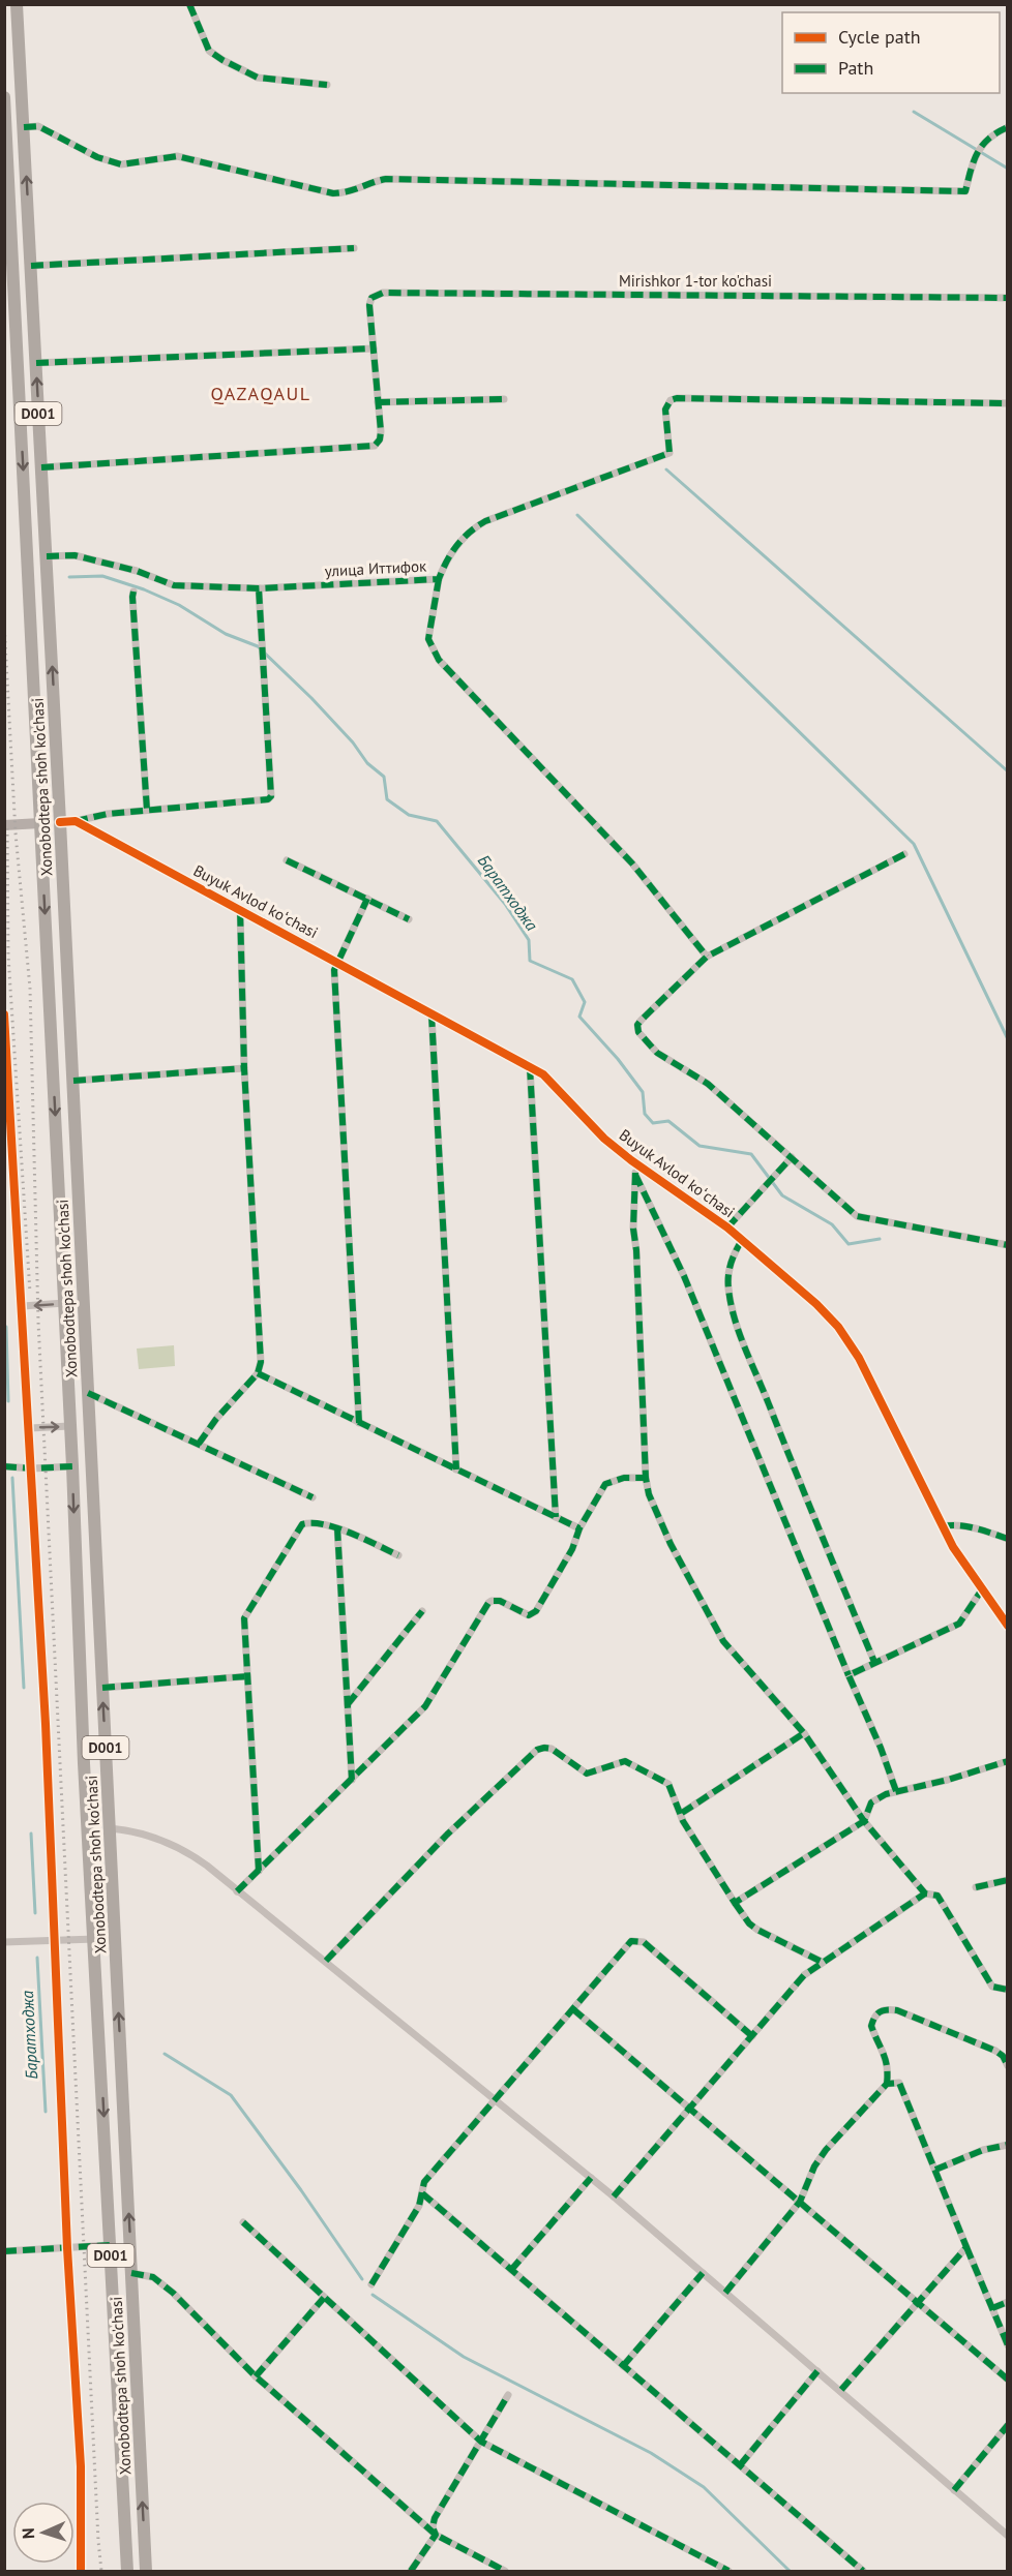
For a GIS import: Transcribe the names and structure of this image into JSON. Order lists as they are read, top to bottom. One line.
{"streets":{"highway":["D001","Xonobodtepa shoh ko'chasi"],"street":["Mirishkor 1-tor ko'chasi","улица Иттифок","Buyuk Avlod koʻchasi"]},"crossings":[["улица Иттифок","Xonobodtepa shoh ko'chasi"]],"districts":["QAZAQAUL"],"water":["Баратходжа"],"legend":["Cycle path","Path"],"north":"left"}
